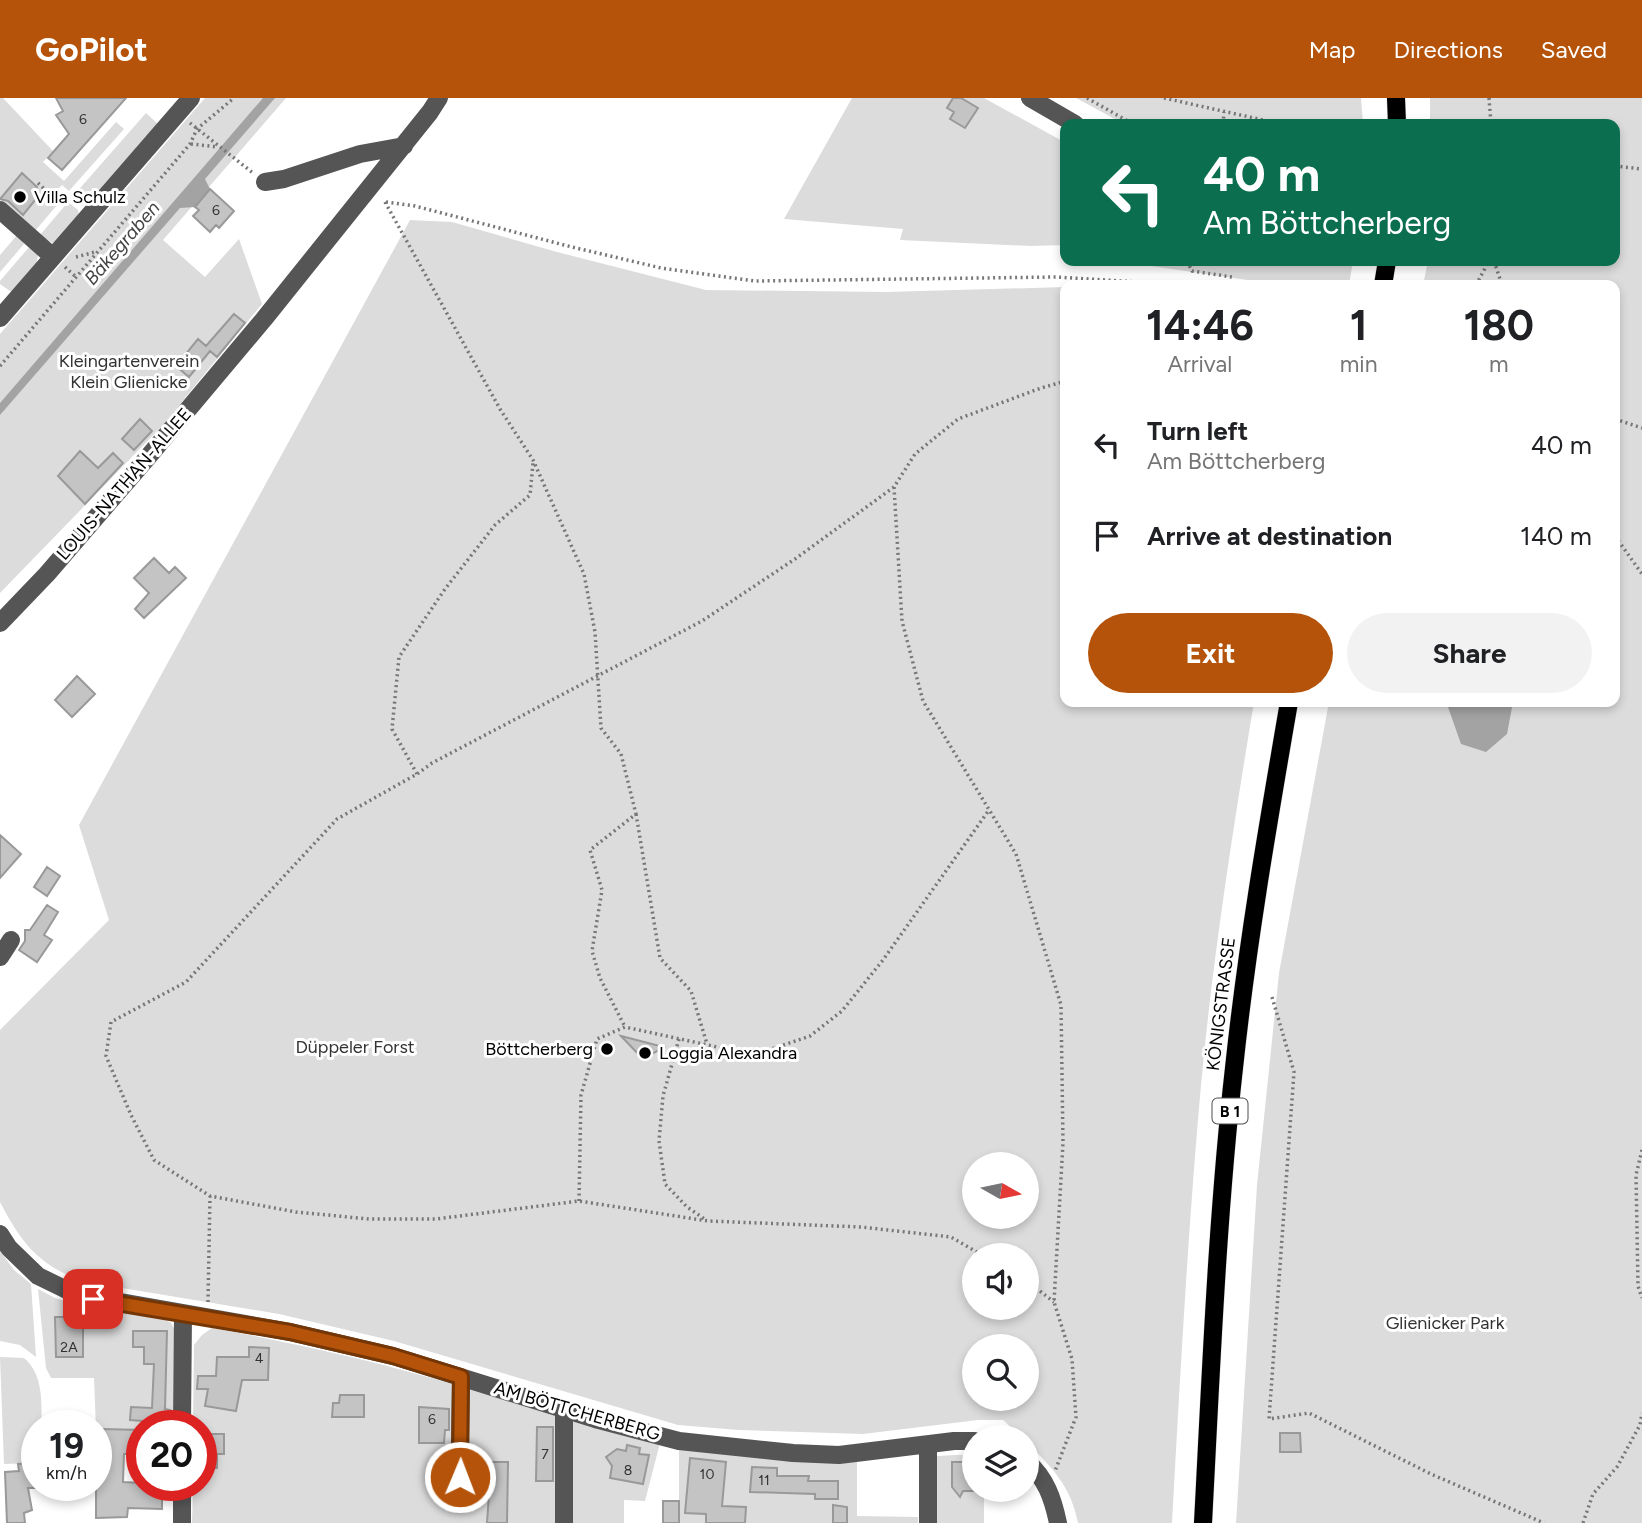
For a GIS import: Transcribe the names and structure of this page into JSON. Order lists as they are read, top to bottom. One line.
{"streets":{"main road":["KÖNIGSTRASSE","B 1"],"street":["LOUIS-NATHAN-ALLEE","AM BÖTTCHERBERG"]},"water":["Bäkegraben"],"parks":["Kleingartenverein Klein Glienicke","Düppeler Forst","Glienicker Park"],"places":["Villa Schulz","Böttcherberg","Loggia Alexandra"],"house_numbers":["6","6","2A","4","6","7","8","10","11"],"north":"right","page":{"header":"GoPilot","nav":["Map","Directions","Saved"],"turn":["40 m","Am Böttcherberg"],"eta":["14:46","Arrival","1","min","180","m"],"list":[{"name":"Turn left","note":"Am Böttcherberg","value":"40 m"},{"name":"Arrive at destination","value":"140 m"}],"buttons":["Exit","Share"],"speed":"19 km/h","limit":"20"}}
